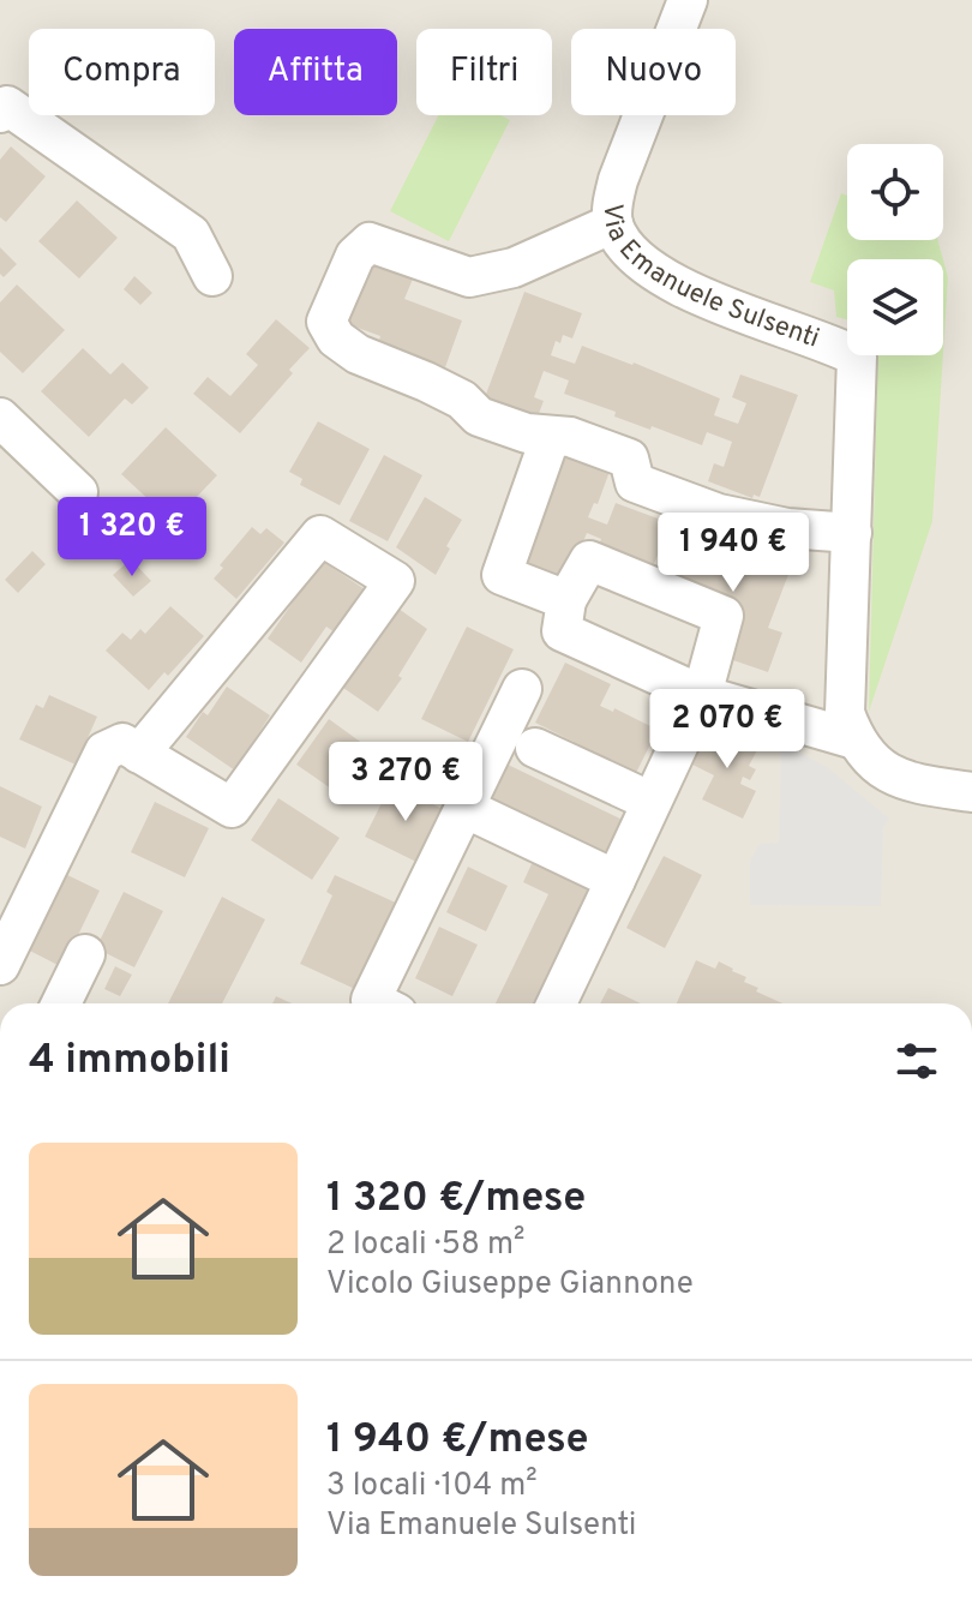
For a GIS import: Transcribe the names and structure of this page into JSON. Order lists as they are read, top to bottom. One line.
{"streets":{"street":["Via Emanuele Sulsenti"]},"page":{"chip":["Compra","Affitta","Filtri","Nuovo"],"price":["1 320 €","1 940 €","2 070 €","3 270 €"],"heading":"4 immobili","list":[{"name":"1 320 €/mese","note":"2 locali · 58 m² · Vicolo Giuseppe Giannone"},{"name":"1 940 €/mese","note":"3 locali · 104 m² · Via Emanuele Sulsenti"}]}}
